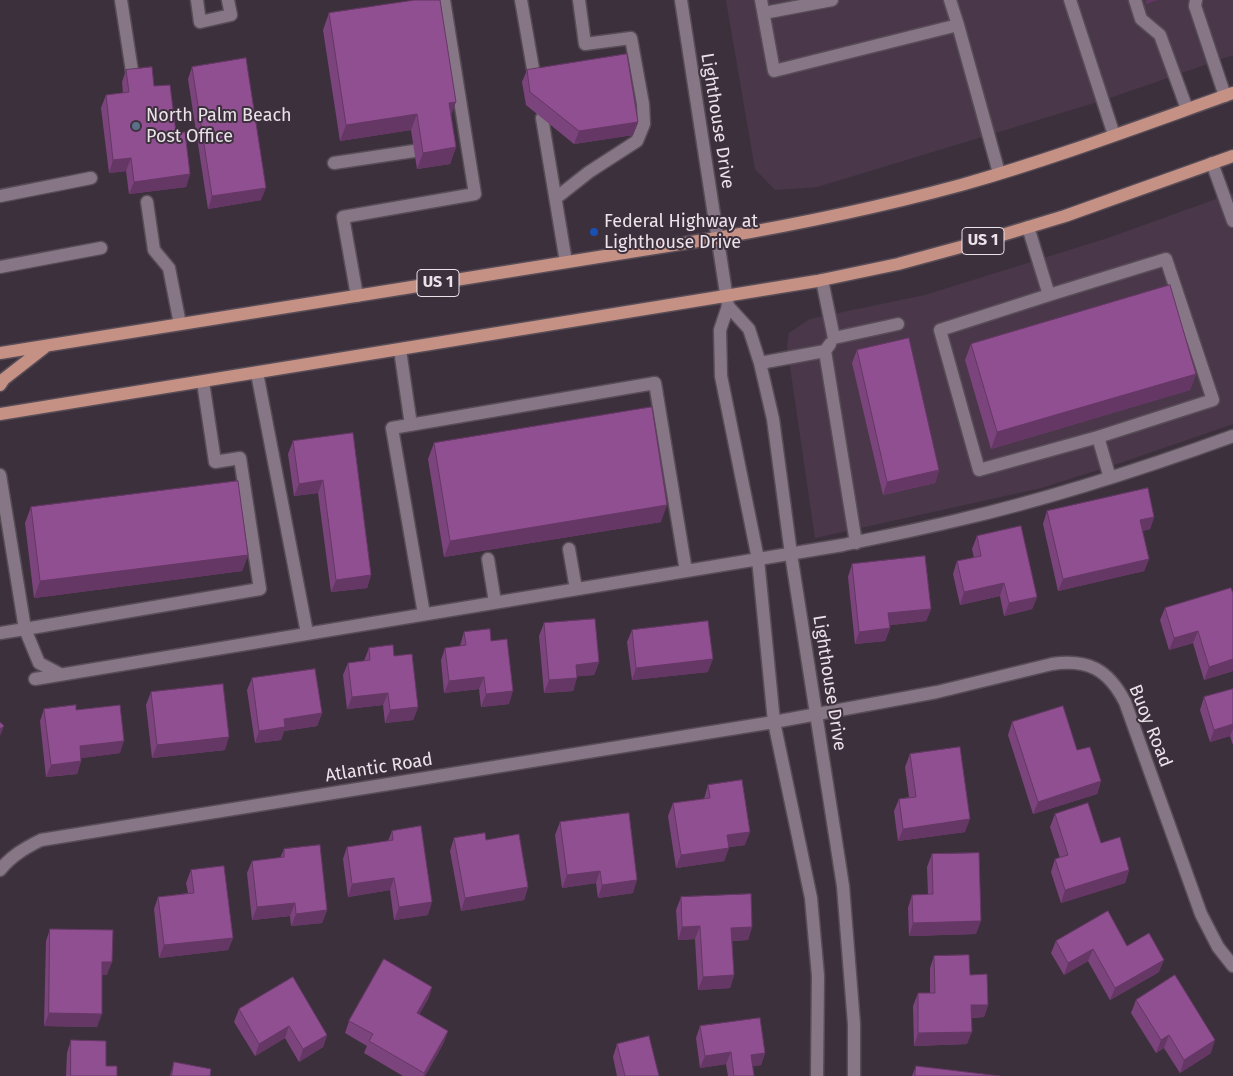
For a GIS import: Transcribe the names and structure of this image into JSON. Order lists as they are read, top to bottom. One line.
{"streets":{"main road":["US 1"],"street":["Lighthouse Drive","Buoy Road","Atlantic Road"]},"crossings":[["Lighthouse Drive","US 1"],["Lighthouse Drive","Buoy Road"],["Lighthouse Drive","Atlantic Road"],["Buoy Road","Atlantic Road"]],"places":["North Palm Beach Post Office","Federal Highway at Lighthouse Drive"]}
